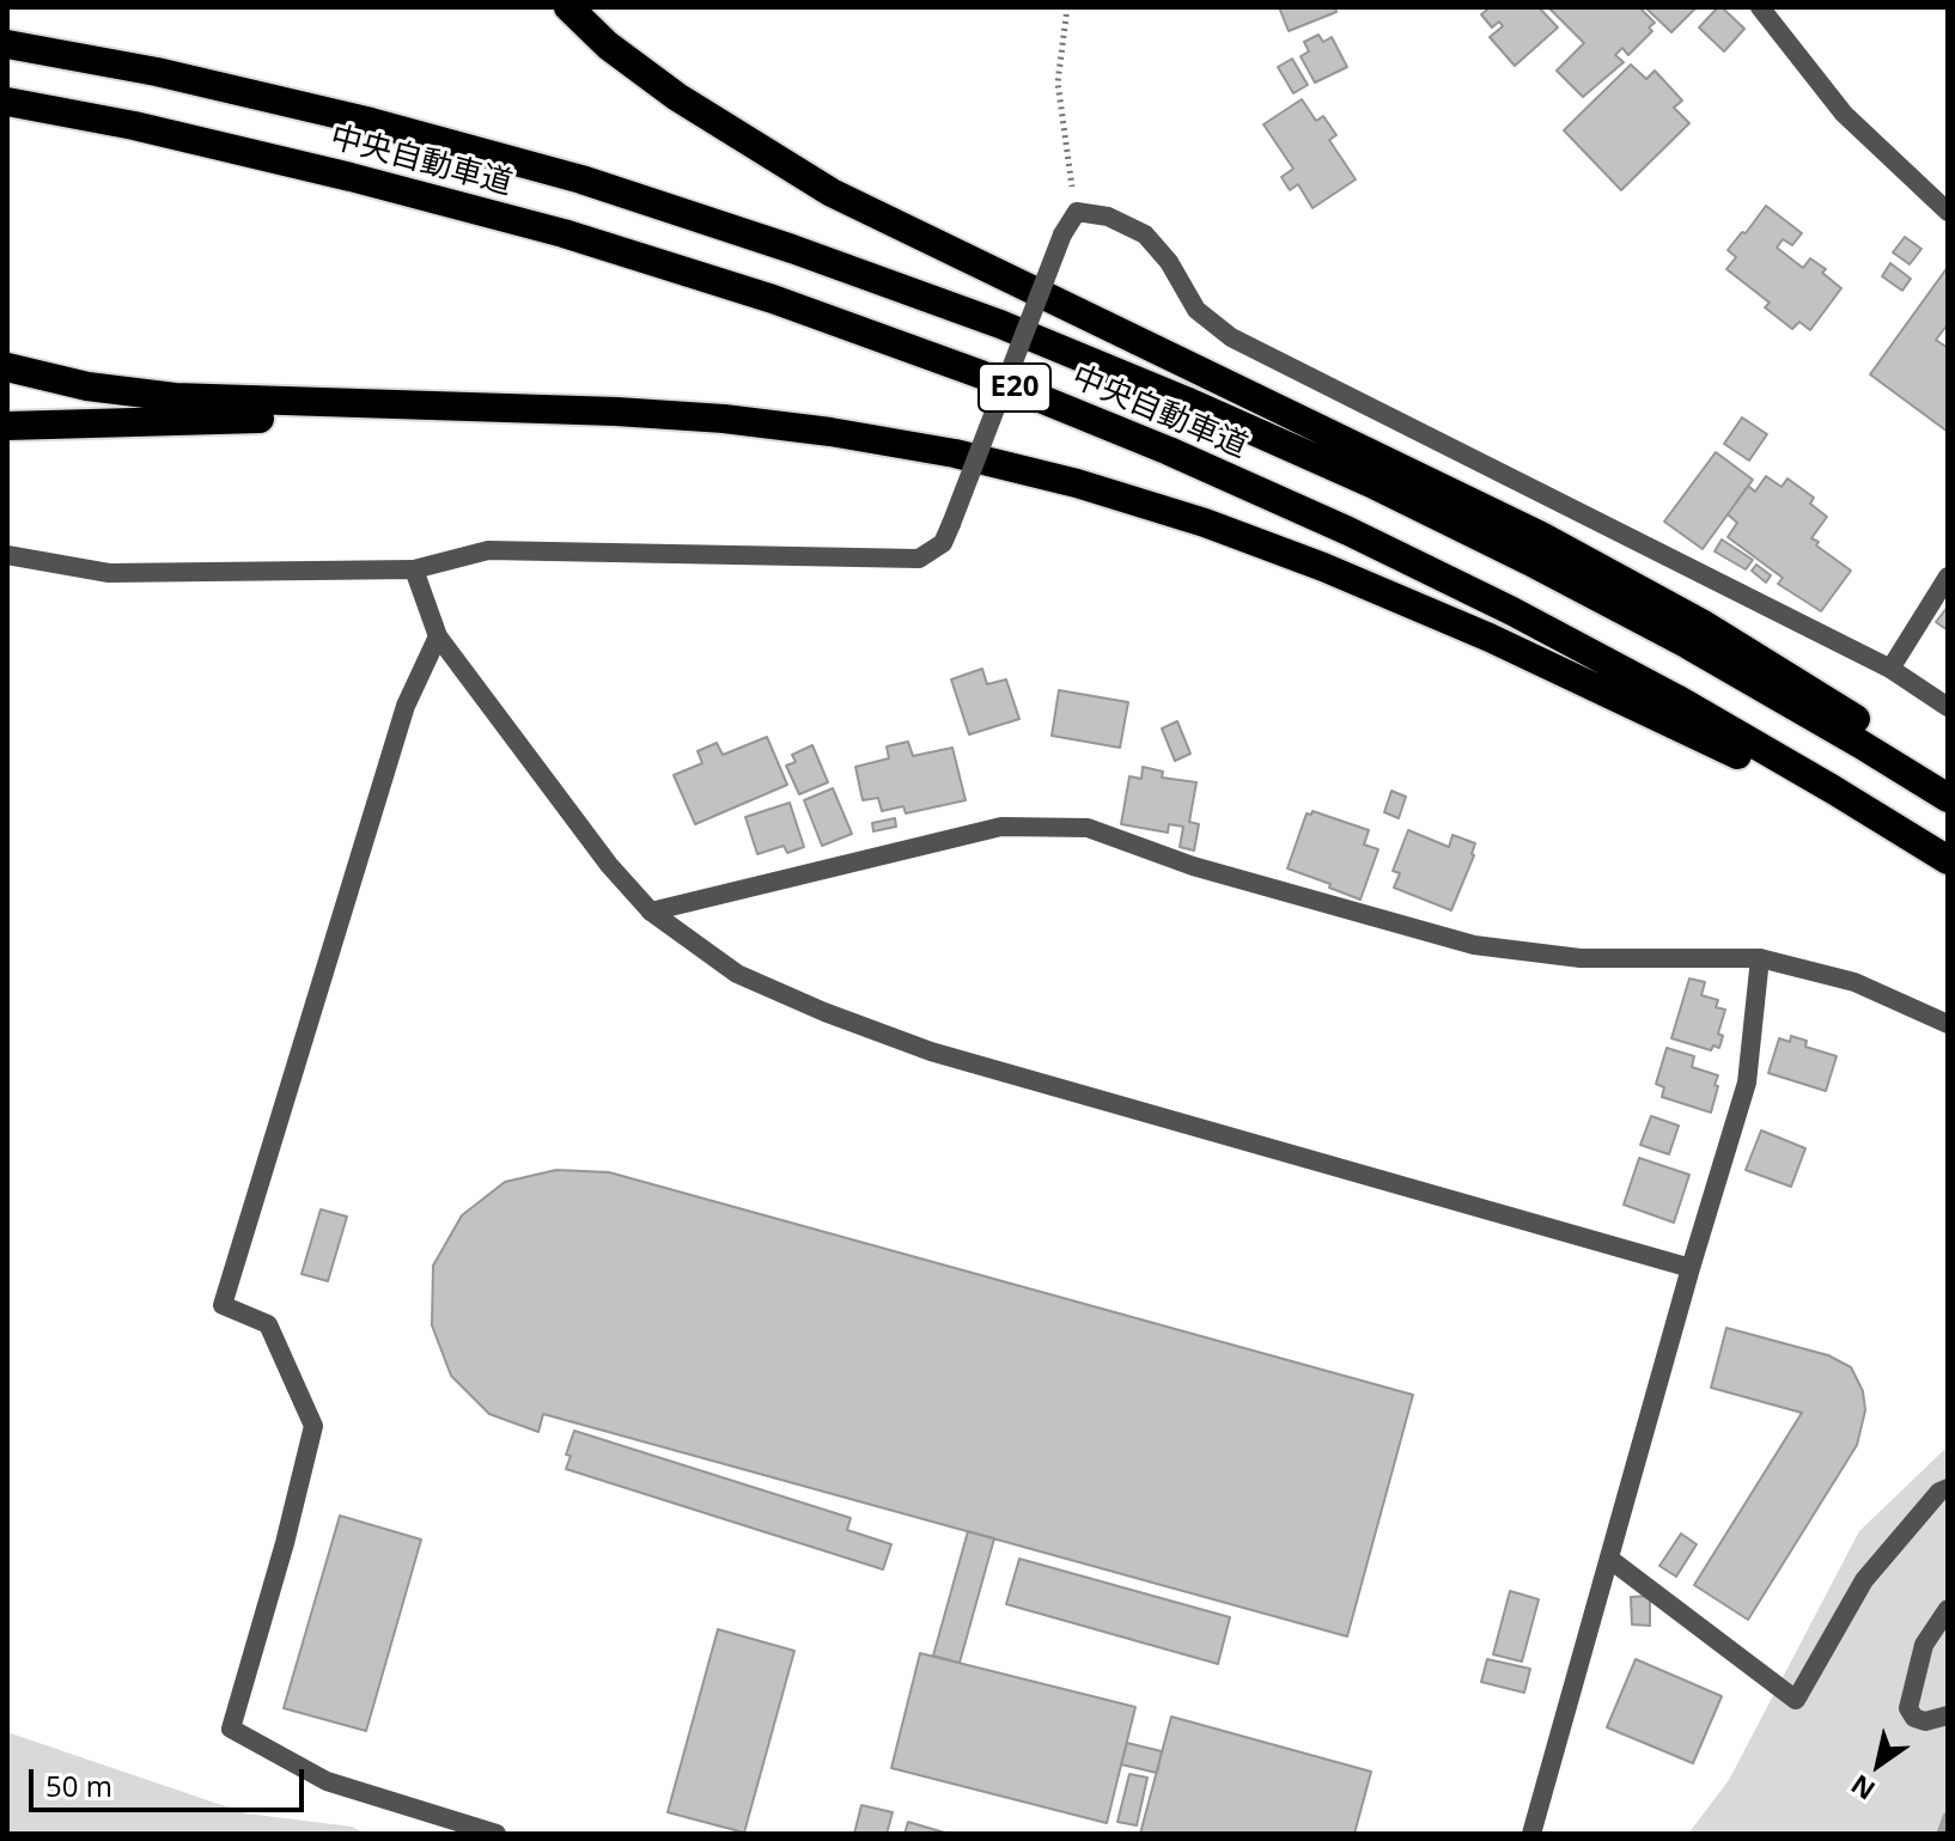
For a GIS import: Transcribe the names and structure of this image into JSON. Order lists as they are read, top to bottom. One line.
{"streets":{"highway":["中央自動車道","E20"]},"scale_bar":"50 m","north":"bottom left"}
